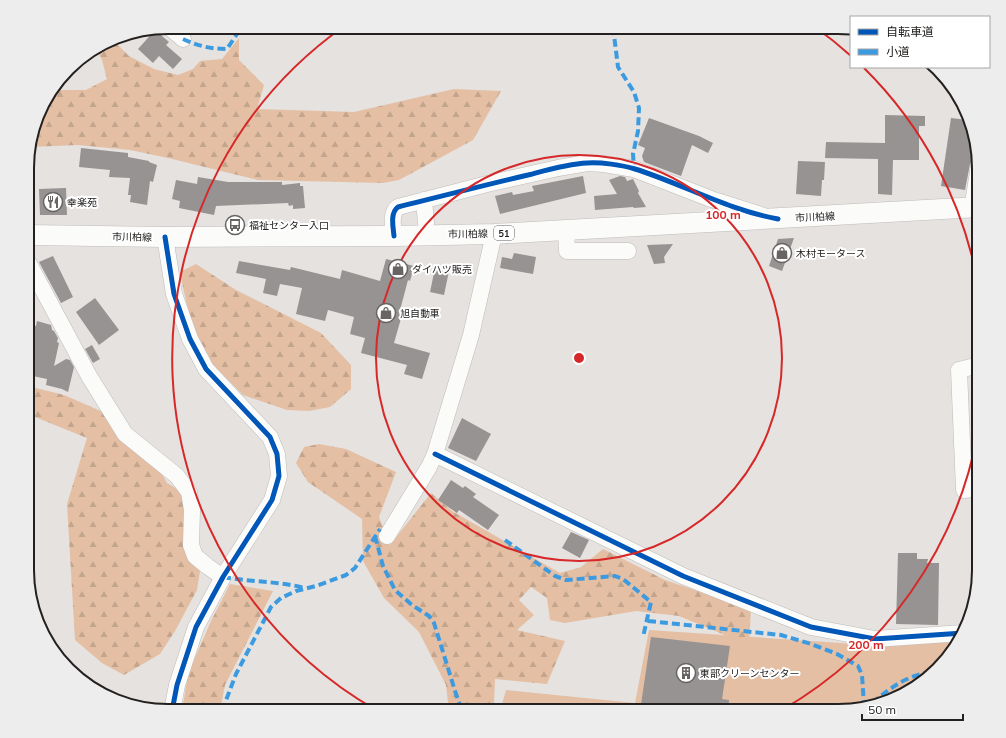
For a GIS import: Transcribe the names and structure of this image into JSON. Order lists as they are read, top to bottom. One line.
{"streets":{"main road":["市川柏線","51"]},"places":{"restaurant":["幸楽苑"],"bus stop":["福祉センター入口"],"shop":["木村モータース","ダイハツ販売","旭自動車"],"building":["東部クリーンセンター"]},"legend":["自転車道","小道"],"scale_bar":"50 m","rings":["100 m","200 m"]}
